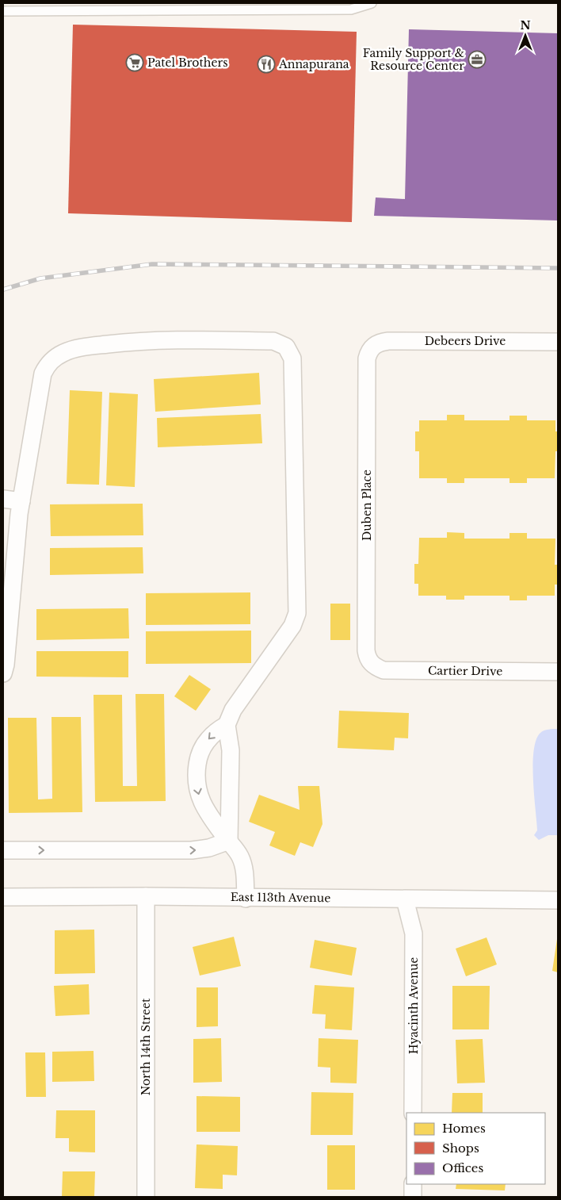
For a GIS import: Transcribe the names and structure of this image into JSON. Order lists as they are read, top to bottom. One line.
{"streets":{"street":["Debeers Drive","Duben Place","Cartier Drive","East 113th Avenue","Hyacinth Avenue","North 14th Street"]},"crossings":[["Debeers Drive","Duben Place"],["Duben Place","Cartier Drive"],["East 113th Avenue","Hyacinth Avenue"],["East 113th Avenue","North 14th Street"]],"places":{"office":["Family Support & Resource Center"],"supermarket":["Patel Brothers"],"restaurant":["Annapurana"]},"legend":["Homes","Shops","Offices"],"north":"top"}
